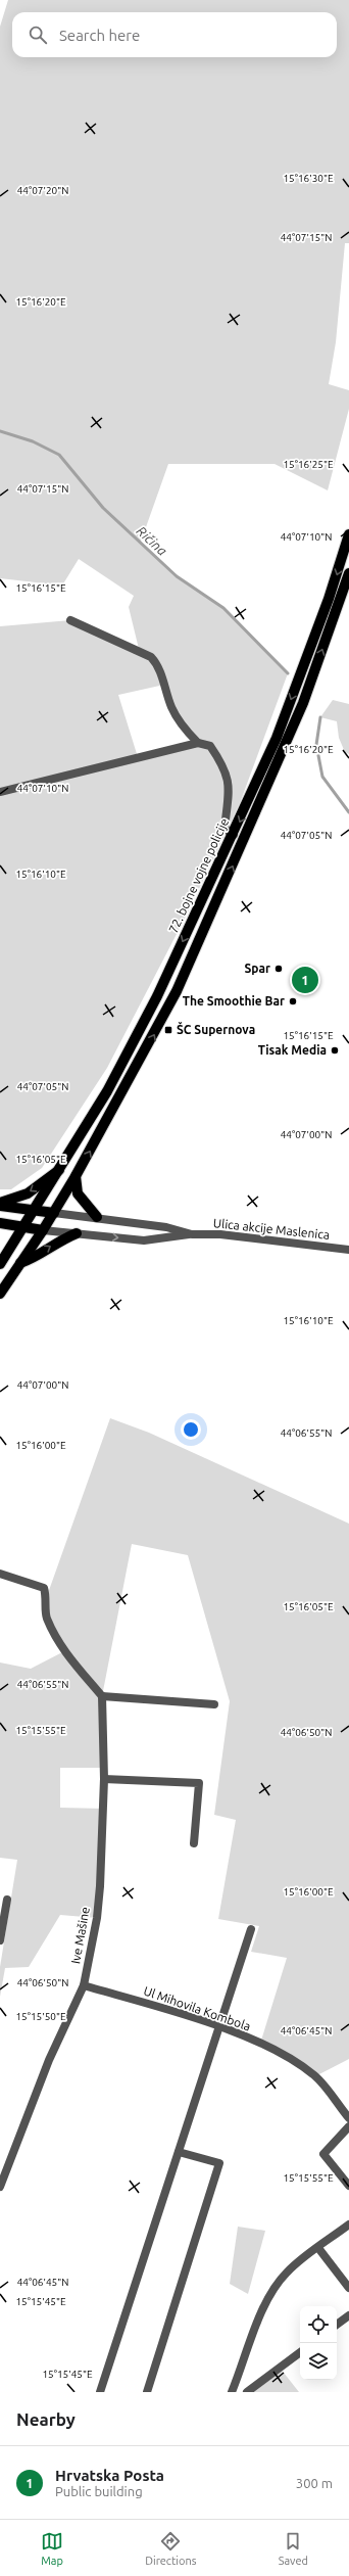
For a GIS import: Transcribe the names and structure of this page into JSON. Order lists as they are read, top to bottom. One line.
{"streets":{"main road":["72. bojne vojne policije"],"street":["Ulica akcije Maslenica","Ive Mašine","Ul Mihovila Kombola"]},"crossings":[["Ive Mašine","Ul Mihovila Kombola"]],"water":["Ričina"],"places":{"other":["Spar","The Smoothie Bar","Tisak Media"],"transit":["ŠC Supernova"]},"page":{"search":"Search here","pins":"1","heading":"Nearby","list":[{"mark":"1","name":"Hrvatska Posta","note":"Public building","value":"300 m"}],"nav":["Map","Directions","Saved"]},"coordinates":["15°16'30\"E","44°07'20\"N","44°07'15\"N","15°16'20\"E","15°16'25\"E","44°07'10\"N","15°16'15\"E","44°07'05\"N","15°16'10\"E","44°07'00\"N","15°16'05\"E","44°06'55\"N","15°16'00\"E","15°15'55\"E","44°06'50\"N","15°15'50\"E","44°06'45\"N","15°15'45\"E"]}
